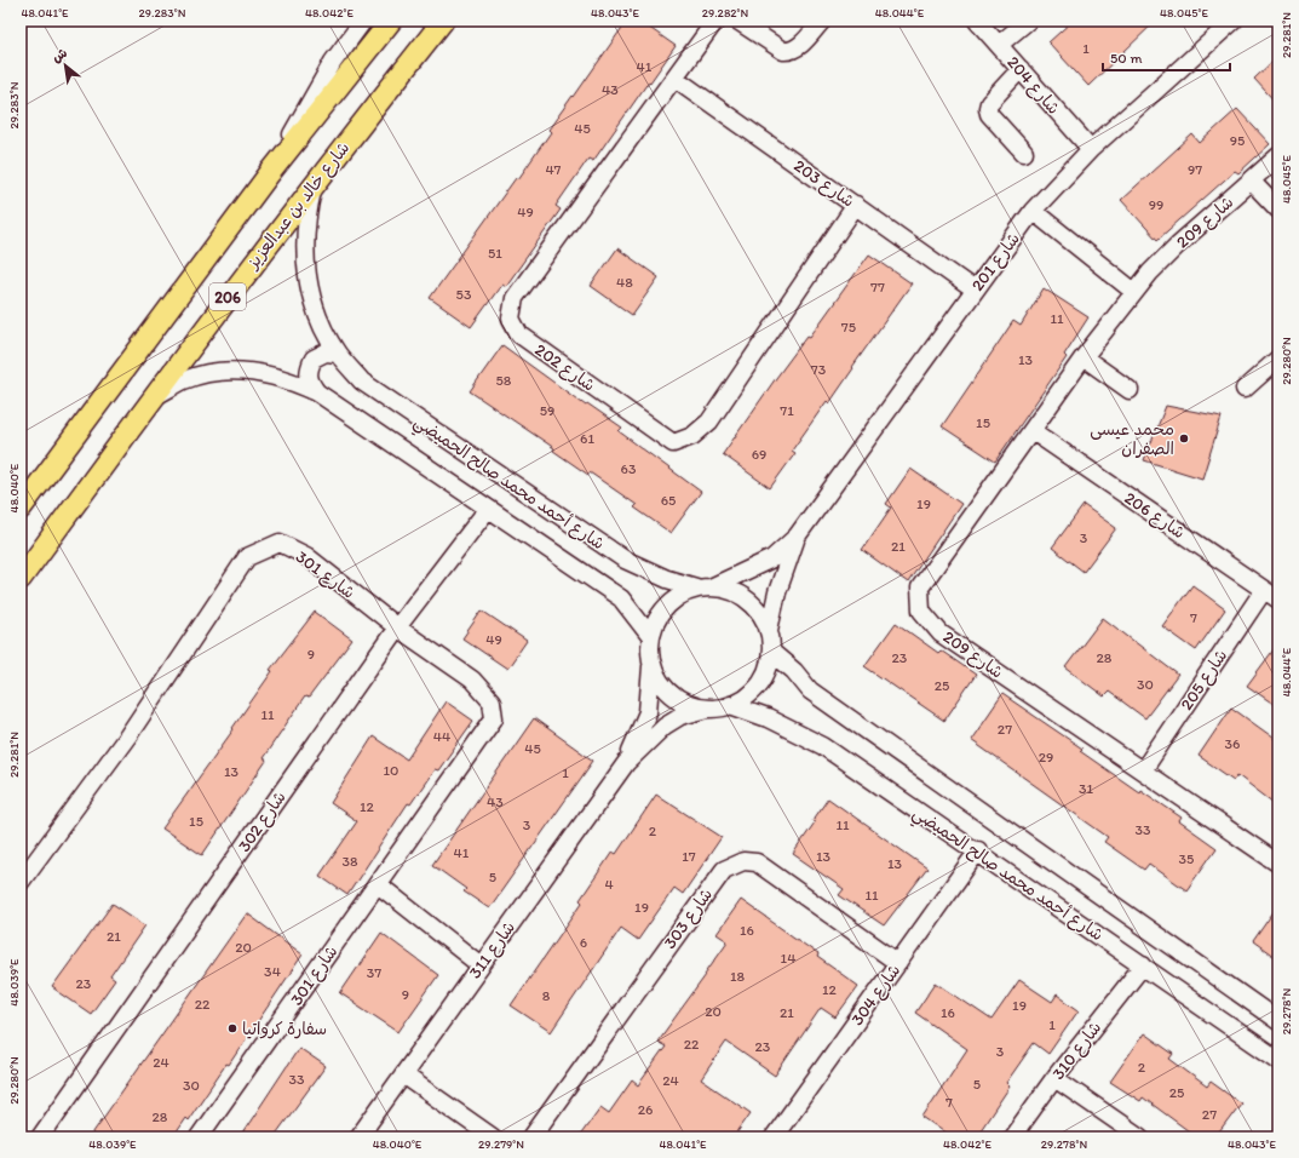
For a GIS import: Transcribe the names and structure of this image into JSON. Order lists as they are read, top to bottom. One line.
{"streets":{"main road":["شارع خالد بن عبدالعزيز","206"],"street":["شارع 204","شارع 203","شارع 209","شارع 201","شارع 202","شارع أحمد محمد صالح الحميضي","شارع 206","شارع 301","شارع 205","شارع 302","شارع 303","شارع 311","شارع 304","شارع 310"]},"crossings":[["شارع 204","شارع 201"],["شارع 203","شارع 201"],["شارع 203","شارع 202"],["شارع خالد بن عبدالعزيز","شارع أحمد محمد صالح الحميضي"],["شارع 209","شارع 206"],["شارع 209","شارع 205"],["شارع 201","شارع أحمد محمد صالح الحميضي"],["شارع 201","شارع 311"],["شارع أحمد محمد صالح الحميضي","شارع 302"],["شارع أحمد محمد صالح الحميضي","شارع 311"],["شارع أحمد محمد صالح الحميضي","شارع 304"],["شارع أحمد محمد صالح الحميضي","شارع 310"],["شارع 206","شارع 205"],["شارع 301","شارع 302"],["شارع 303","شارع 304"]],"places":["محمد عيسى الصفران","سفارة كرواتيا"],"house_numbers":["1","41","43","45","95","47","97","99","49","51","48","77","53","11","75","13","73","58","59","71","15","61","69","63","65","19","3","21","7","49","9","23","28","30","25","11","27","44","36","45","29","10","13","1","31","43","12","15","3","11","33","2","41","17","13","35","38","13","5","4","11","19","16","21","6","20","14","34","37","18","23","12","9","8","22","19","20","21","16","1","22","23","3","24","2","33","24","5","30","25","7","26","27","28"],"scale_bar":"50 m","north":"top left","coordinates":["48.041°E","29.283°N","48.042°E","48.043°E","29.282°N","48.044°E","48.045°E","29.281°N","29.280°N","48.040°E","48.039°E","29.278°N","29.279°N"]}
